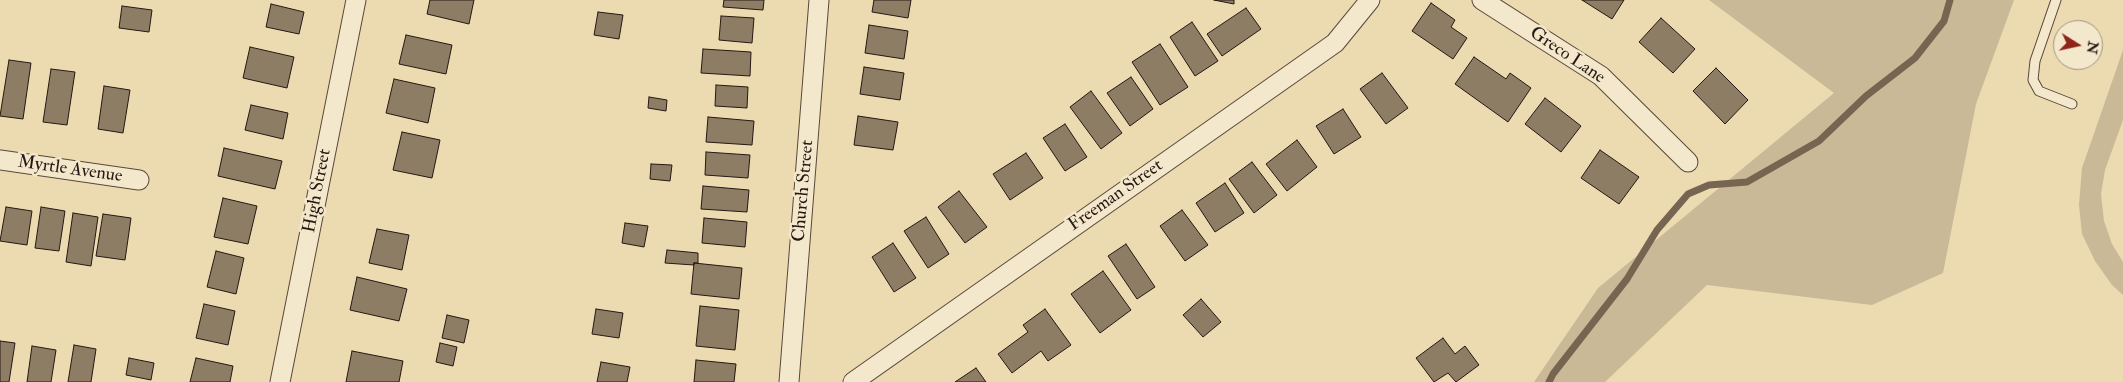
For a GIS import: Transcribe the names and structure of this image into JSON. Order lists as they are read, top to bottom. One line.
{"streets":{"street":["Greco Lane","Myrtle Avenue","High Street","Church Street","Freeman Street"]},"north":"right"}
